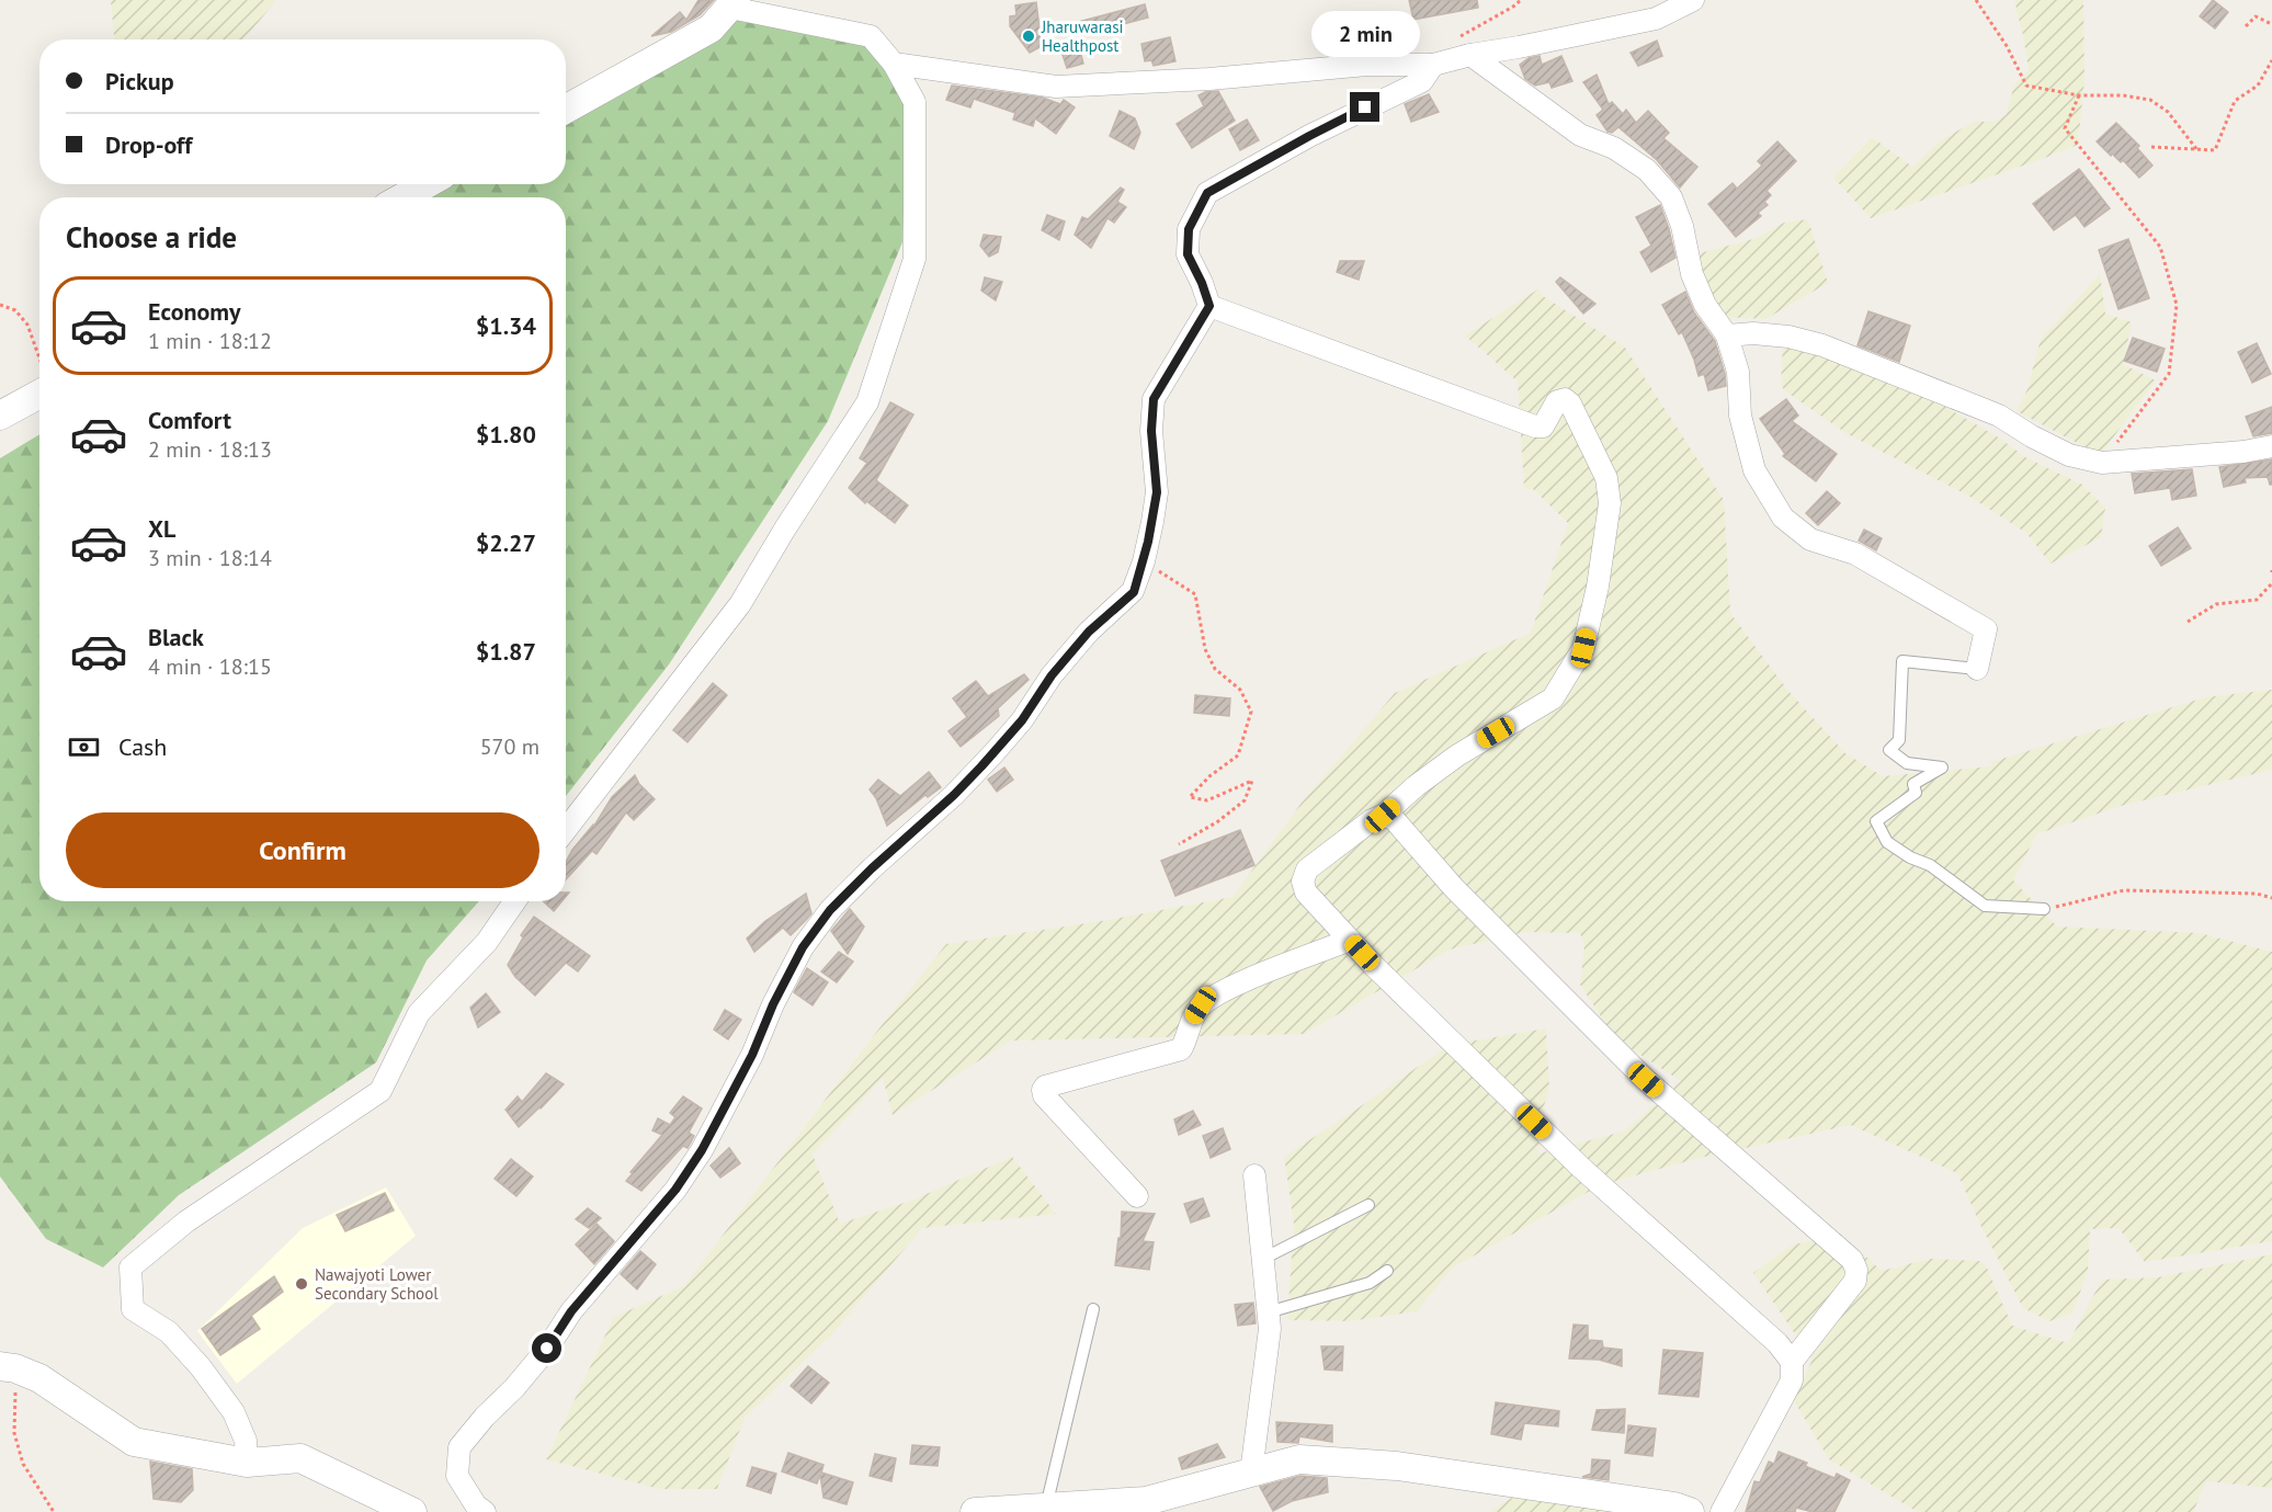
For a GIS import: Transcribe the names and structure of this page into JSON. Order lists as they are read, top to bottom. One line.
{"places":["Jharuwarasi Healthpost","Nawajyoti Lower Secondary School"],"page":{"bubble":"2 min","banner":["Pickup","Drop-off"],"heading":"Choose a ride","list":[{"name":"Economy","note":"1 min · 18:12","value":"$1.34"},{"name":"Comfort","note":"2 min · 18:13","value":"$1.80"},{"name":"XL","note":"3 min · 18:14","value":"$2.27"},{"name":"Black","note":"4 min · 18:15","value":"$1.87"}],"pay":["Cash","570 m"],"buttons":"Confirm"}}
